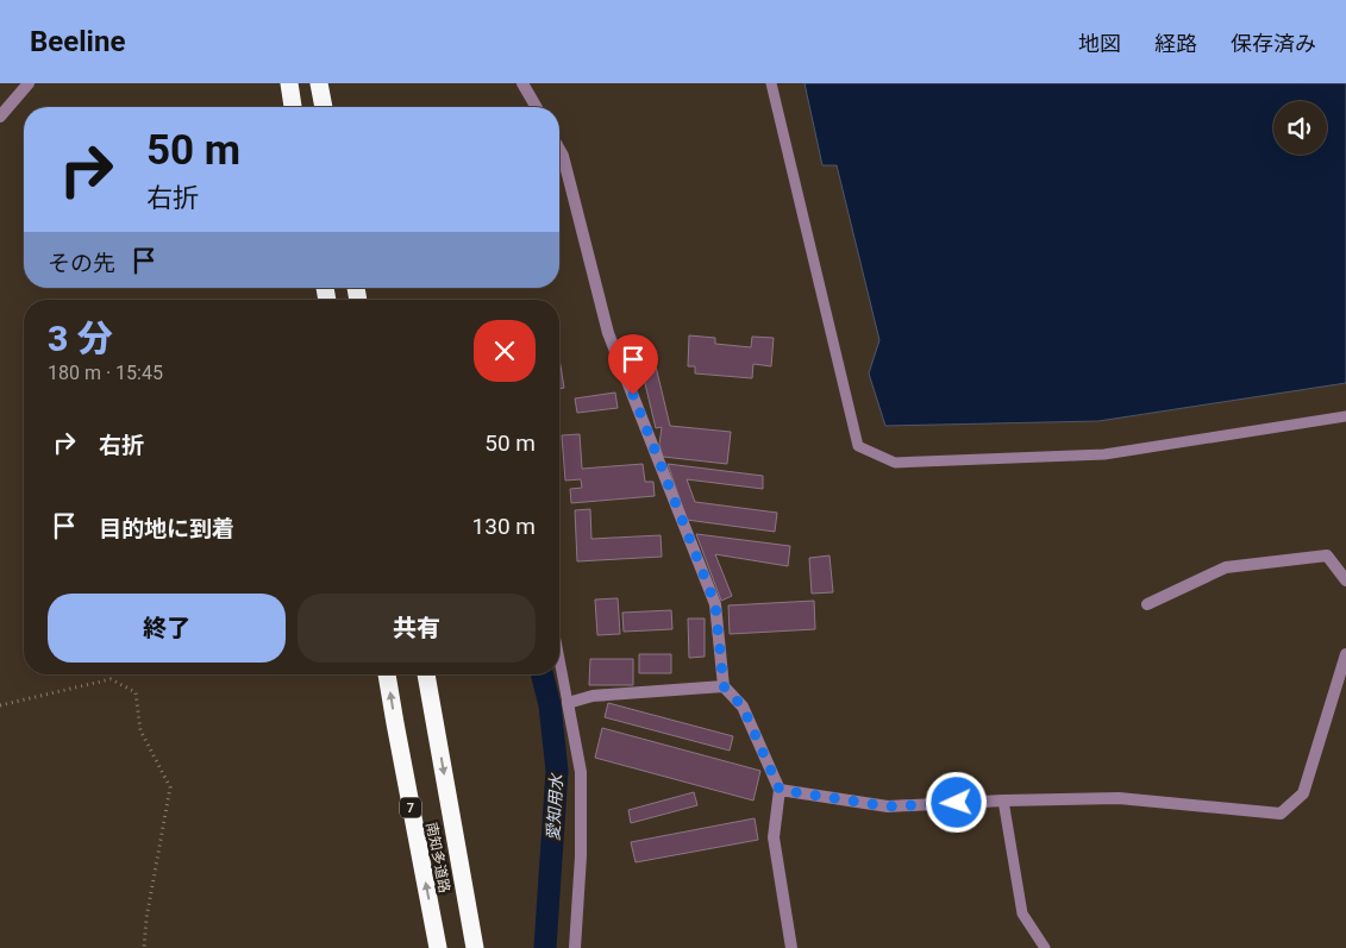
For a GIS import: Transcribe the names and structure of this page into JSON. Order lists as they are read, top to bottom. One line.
{"streets":{"highway":["7","南知多道路"]},"water":["愛知用水"],"page":{"header":"Beeline","nav":["地図","経路","保存済み"],"turn":["50 m","右折"],"then":"その先","heading":["3 分","180 m · 15:45"],"list":[{"name":"右折","value":"50 m"},{"name":"目的地に到着","value":"130 m"}],"buttons":["終了","共有"]}}
